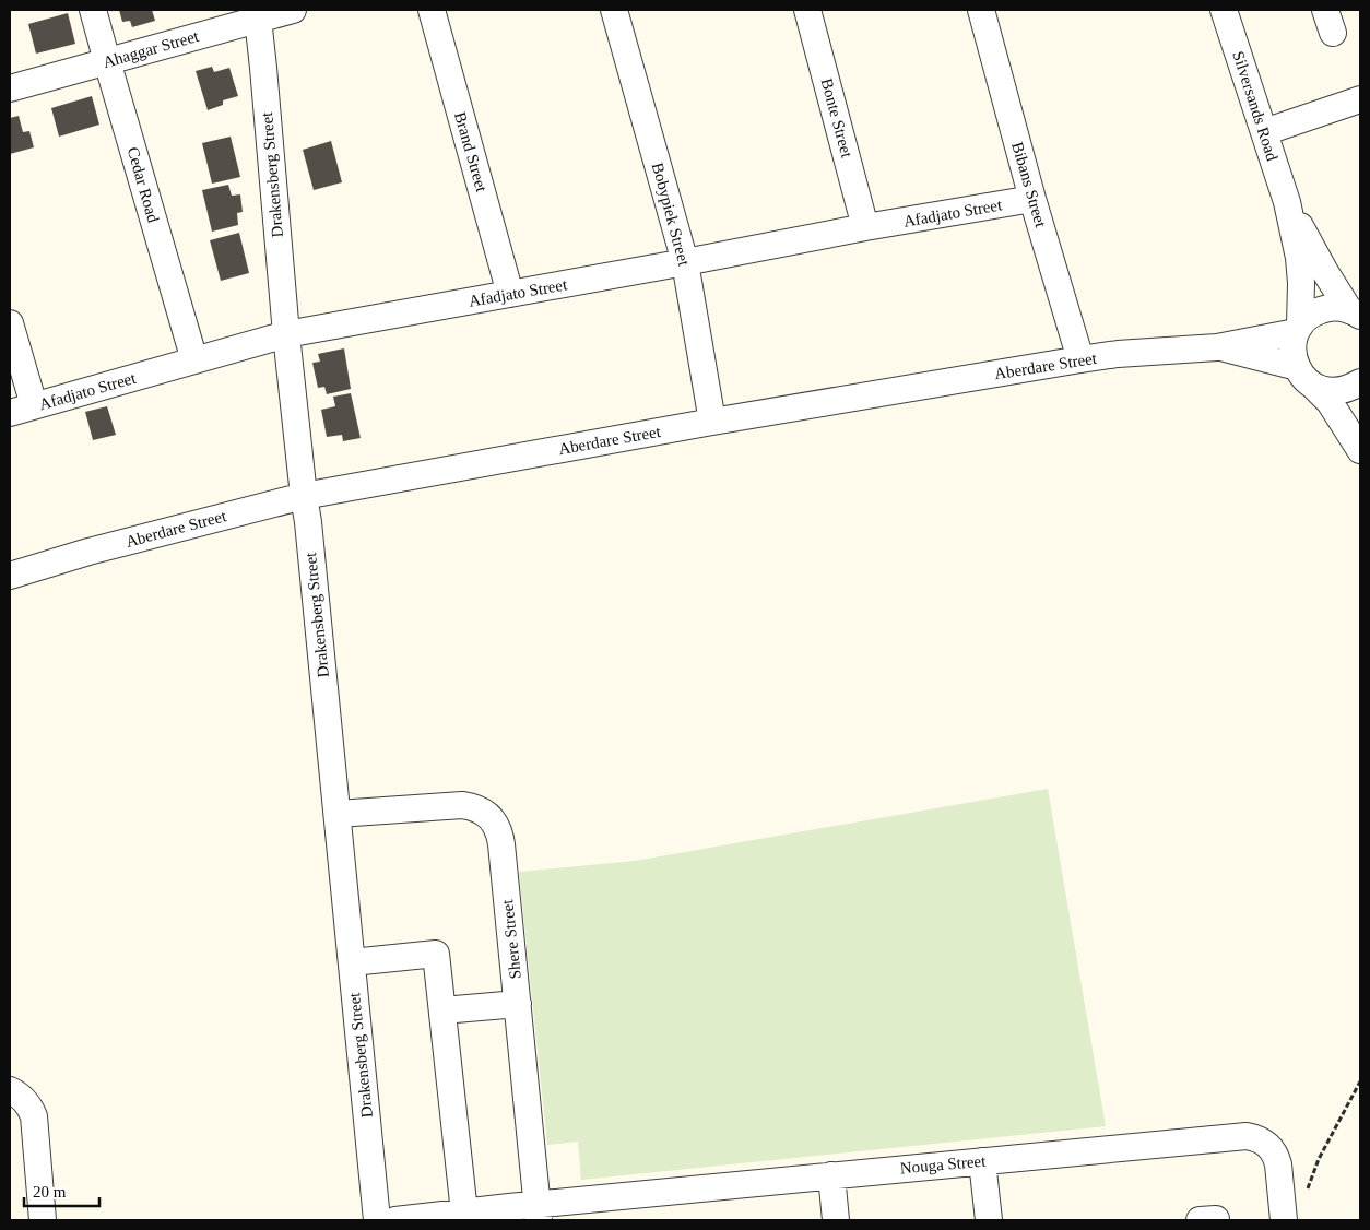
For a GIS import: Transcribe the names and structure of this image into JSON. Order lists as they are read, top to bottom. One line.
{"streets":{"street":["Ahaggar Street","Silversands Road","Bonte Street","Brand Street","Drakensberg Street","Cedar Road","Bibans Street","Afadjato Street","Bobypiek Street","Aberdare Street","Shere Street","Nouga Street"]},"crossings":[["Ahaggar Street","Drakensberg Street"],["Ahaggar Street","Cedar Road"],["Silversands Road","Aberdare Street"],["Bonte Street","Afadjato Street"],["Brand Street","Afadjato Street"],["Drakensberg Street","Afadjato Street"],["Drakensberg Street","Aberdare Street"],["Drakensberg Street","Shere Street"],["Cedar Road","Afadjato Street"],["Bibans Street","Afadjato Street"],["Bibans Street","Aberdare Street"],["Afadjato Street","Bobypiek Street"],["Bobypiek Street","Aberdare Street"],["Shere Street","Nouga Street"]],"scale_bar":"20 m"}
